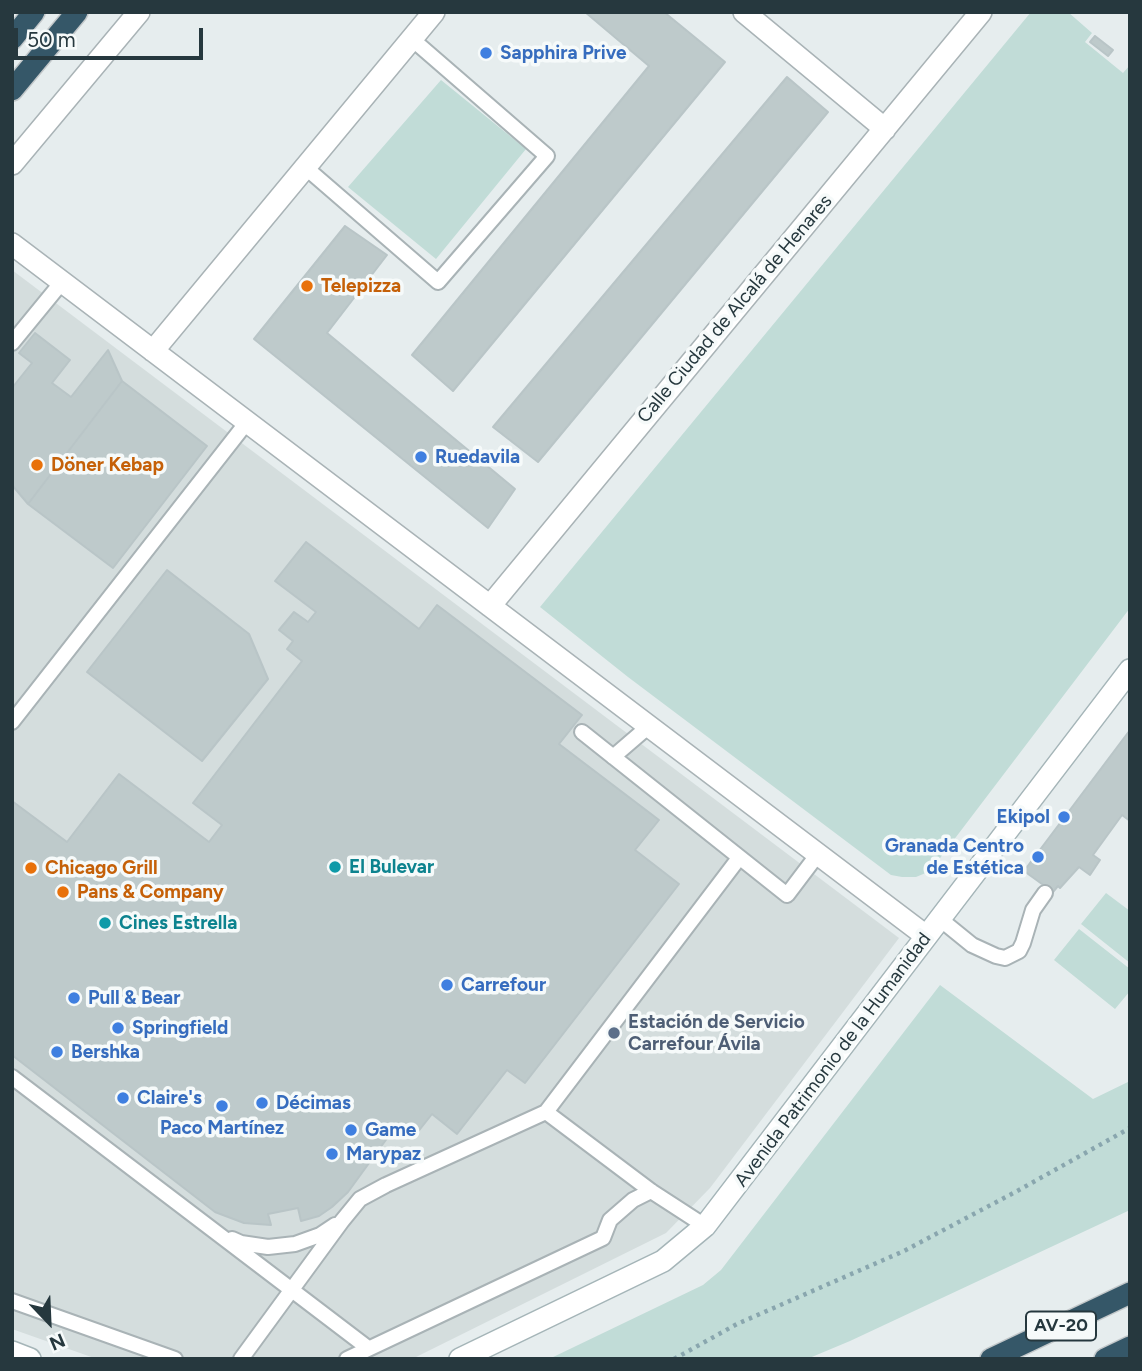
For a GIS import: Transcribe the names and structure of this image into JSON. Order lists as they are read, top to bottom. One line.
{"streets":{"highway":["AV-20"],"street":["Calle Ciudad de Alcalá de Henares","Avenida Patrimonio de la Humanidad"]},"places":["Sapphira Prive","Telepizza","Ruedavila","Döner Kebap","Ekipol","Granada Centro de Estética","El Bulevar","Chicago Grill","Pans & Company","Cines Estrella","Carrefour","Pull & Bear","Springfield","Estación de Servicio Carrefour Ávila","Bershka","Claire's","Décimas","Paco Martínez","Game","Marypaz"],"scale_bar":"50 m","north":"bottom right"}
